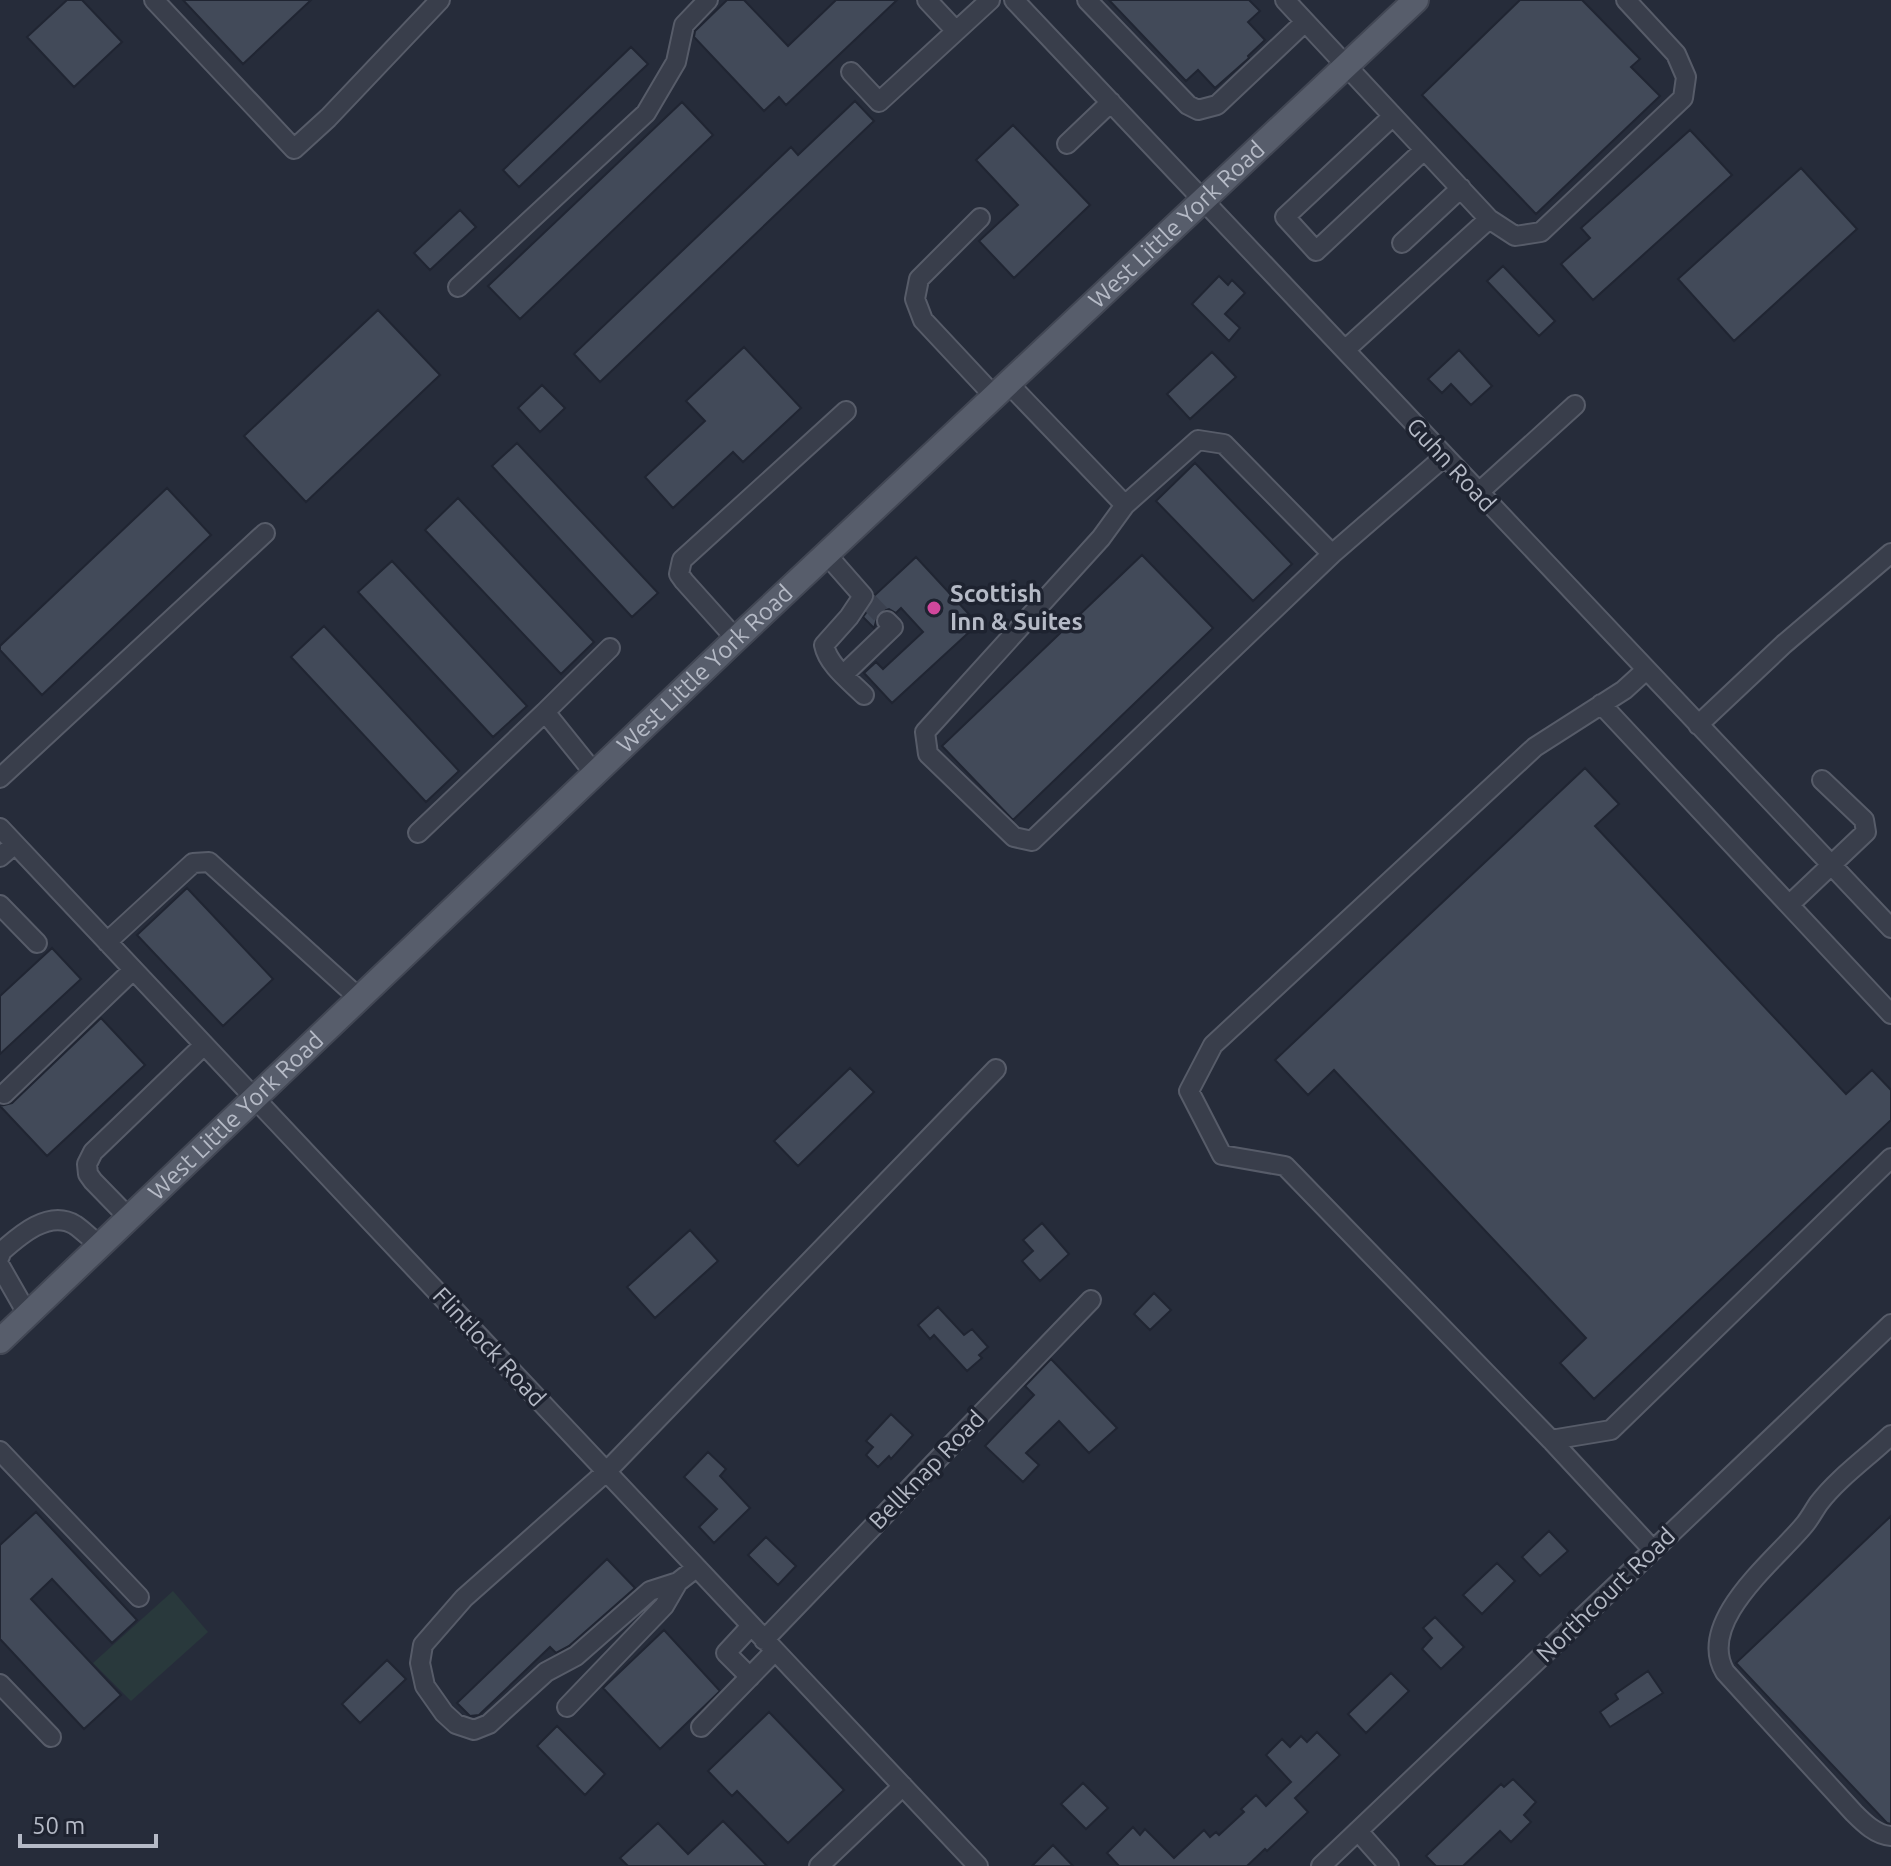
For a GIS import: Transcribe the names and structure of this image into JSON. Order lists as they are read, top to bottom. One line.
{"streets":{"main road":["West Little York Road"],"street":["Guhn Road","Flintlock Road","Bellknap Road","Northcourt Road"]},"crossings":[["West Little York Road","Guhn Road"],["West Little York Road","Flintlock Road"],["Flintlock Road","Bellknap Road"]],"places":["Scottish Inn & Suites"],"scale_bar":"50 m"}
